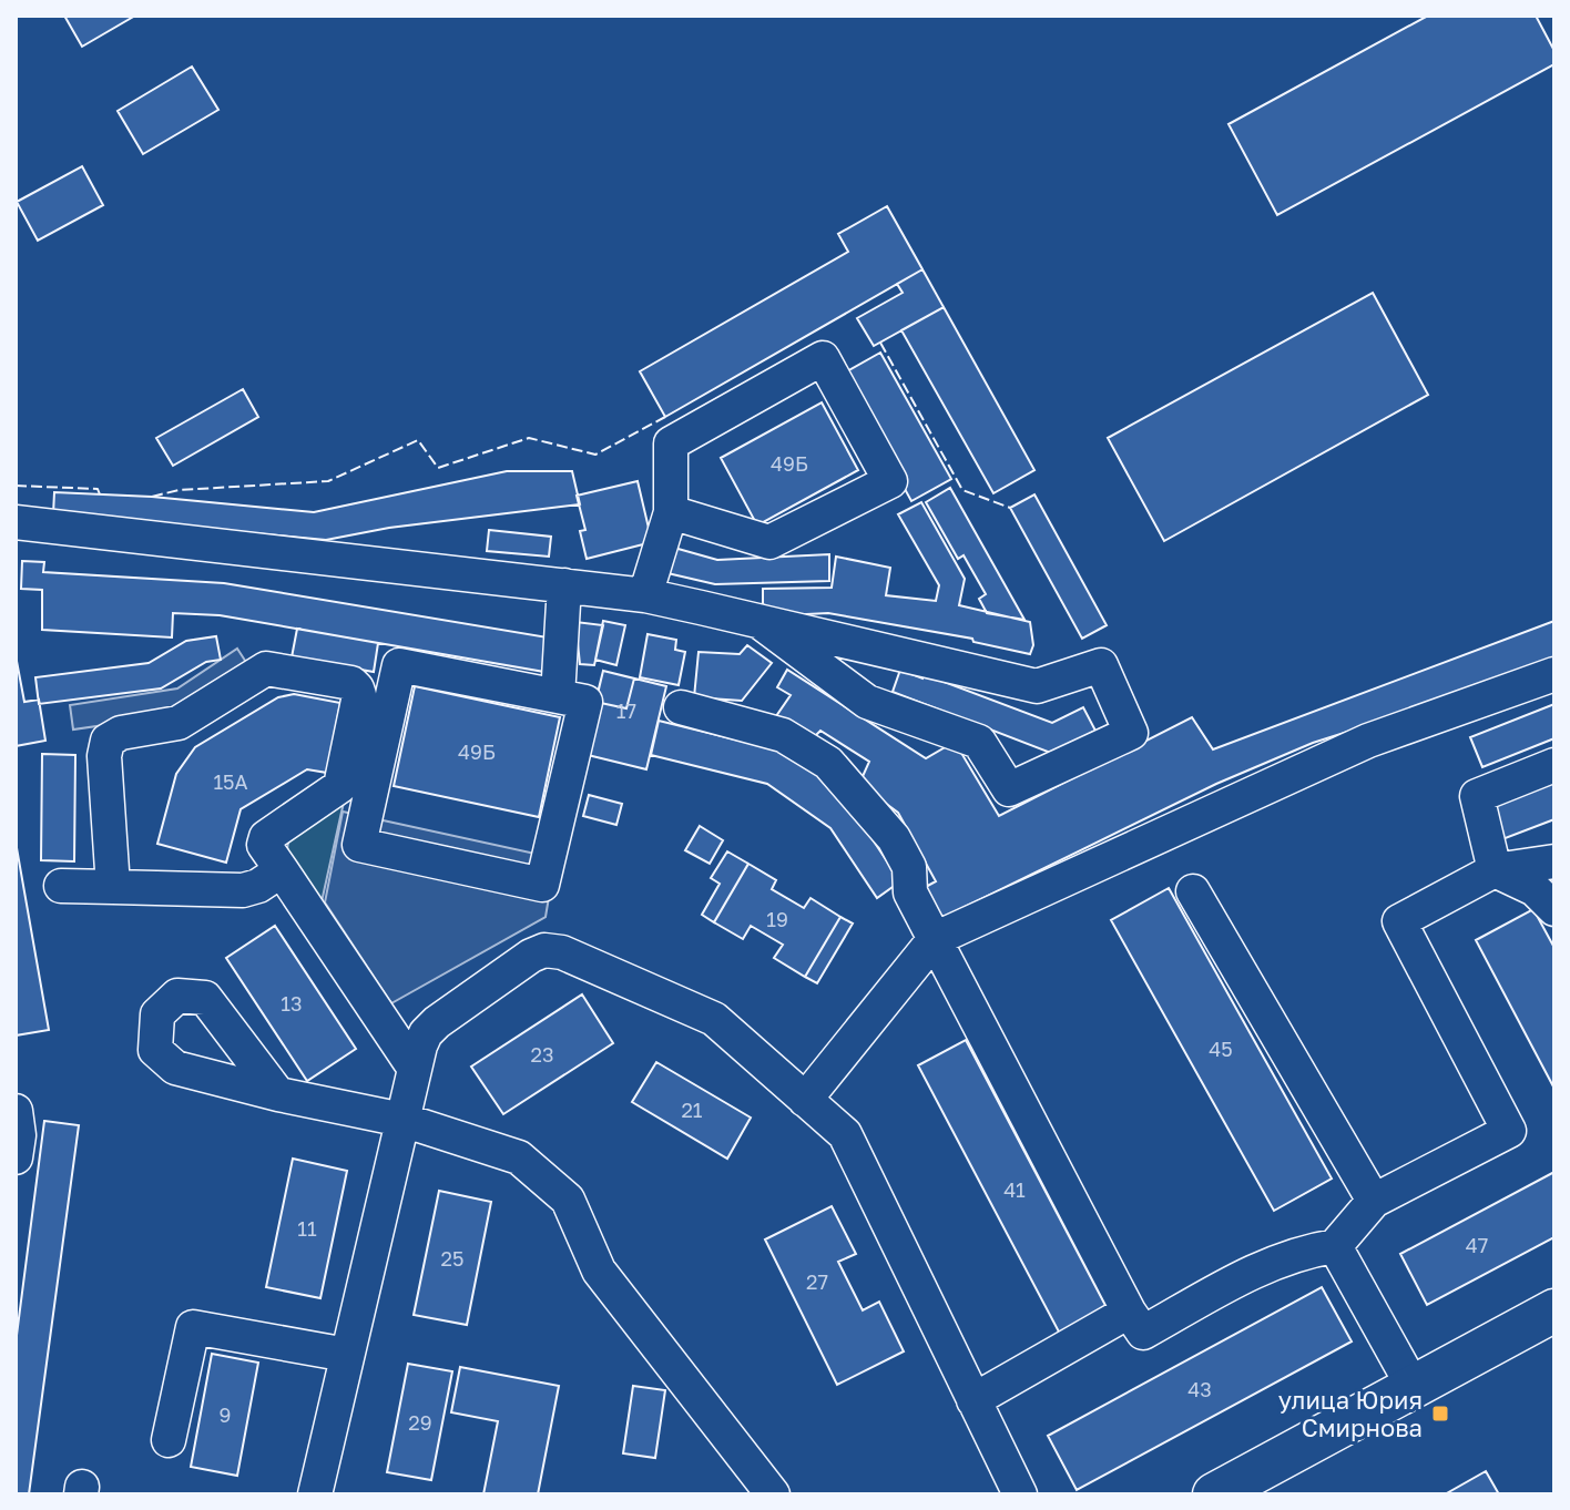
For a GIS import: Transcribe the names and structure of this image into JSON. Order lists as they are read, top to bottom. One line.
{"places":{"transit":["улица Юрия Смирнова"]},"house_numbers":["49Б","17","49Б","15А","19","13","45","23","21","41","11","47","25","27","43","9","29"]}
